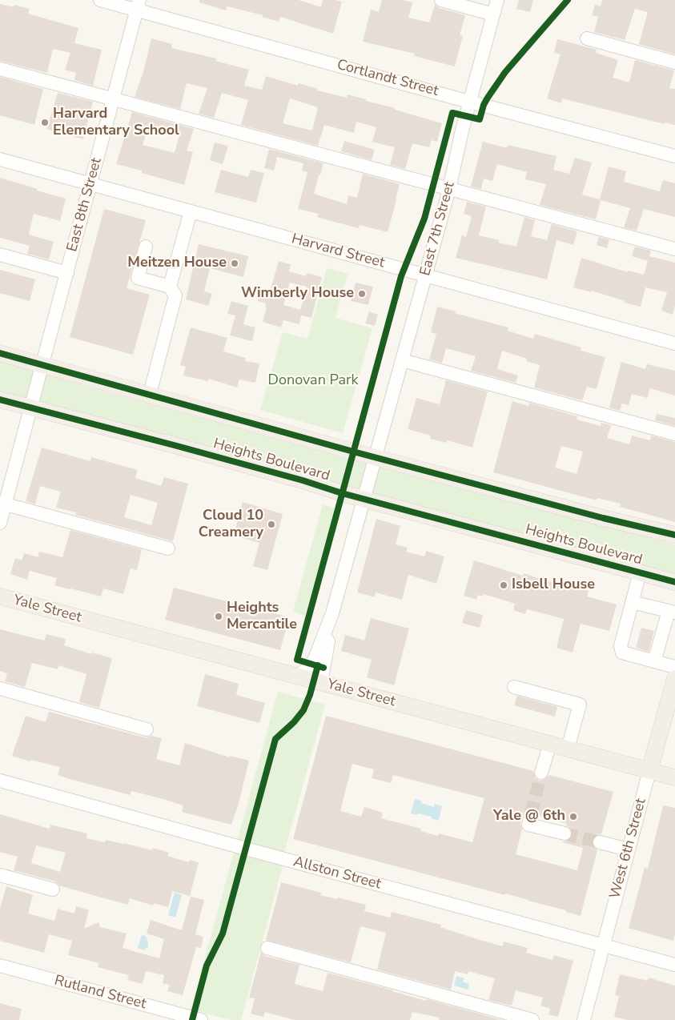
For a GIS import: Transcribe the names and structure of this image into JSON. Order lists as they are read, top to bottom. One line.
{"streets":{"main road":["Heights Boulevard","Yale Street","West 6th Street"],"street":["Cortlandt Street","East 8th Street","East 7th Street","Harvard Street","Allston Street","Rutland Street"]},"crossings":[["Cortlandt Street","East 8th Street"],["Cortlandt Street","East 7th Street"],["East 8th Street","Harvard Street"],["East 8th Street","Heights Boulevard"],["East 7th Street","Harvard Street"],["East 7th Street","Heights Boulevard"],["Yale Street","West 6th Street"],["West 6th Street","Allston Street"]],"parks":["Donovan Park"],"places":["Harvard Elementary School","Meitzen House","Wimberly House","Cloud 10 Creamery","Isbell House","Heights Mercantile","Yale @ 6th"]}
